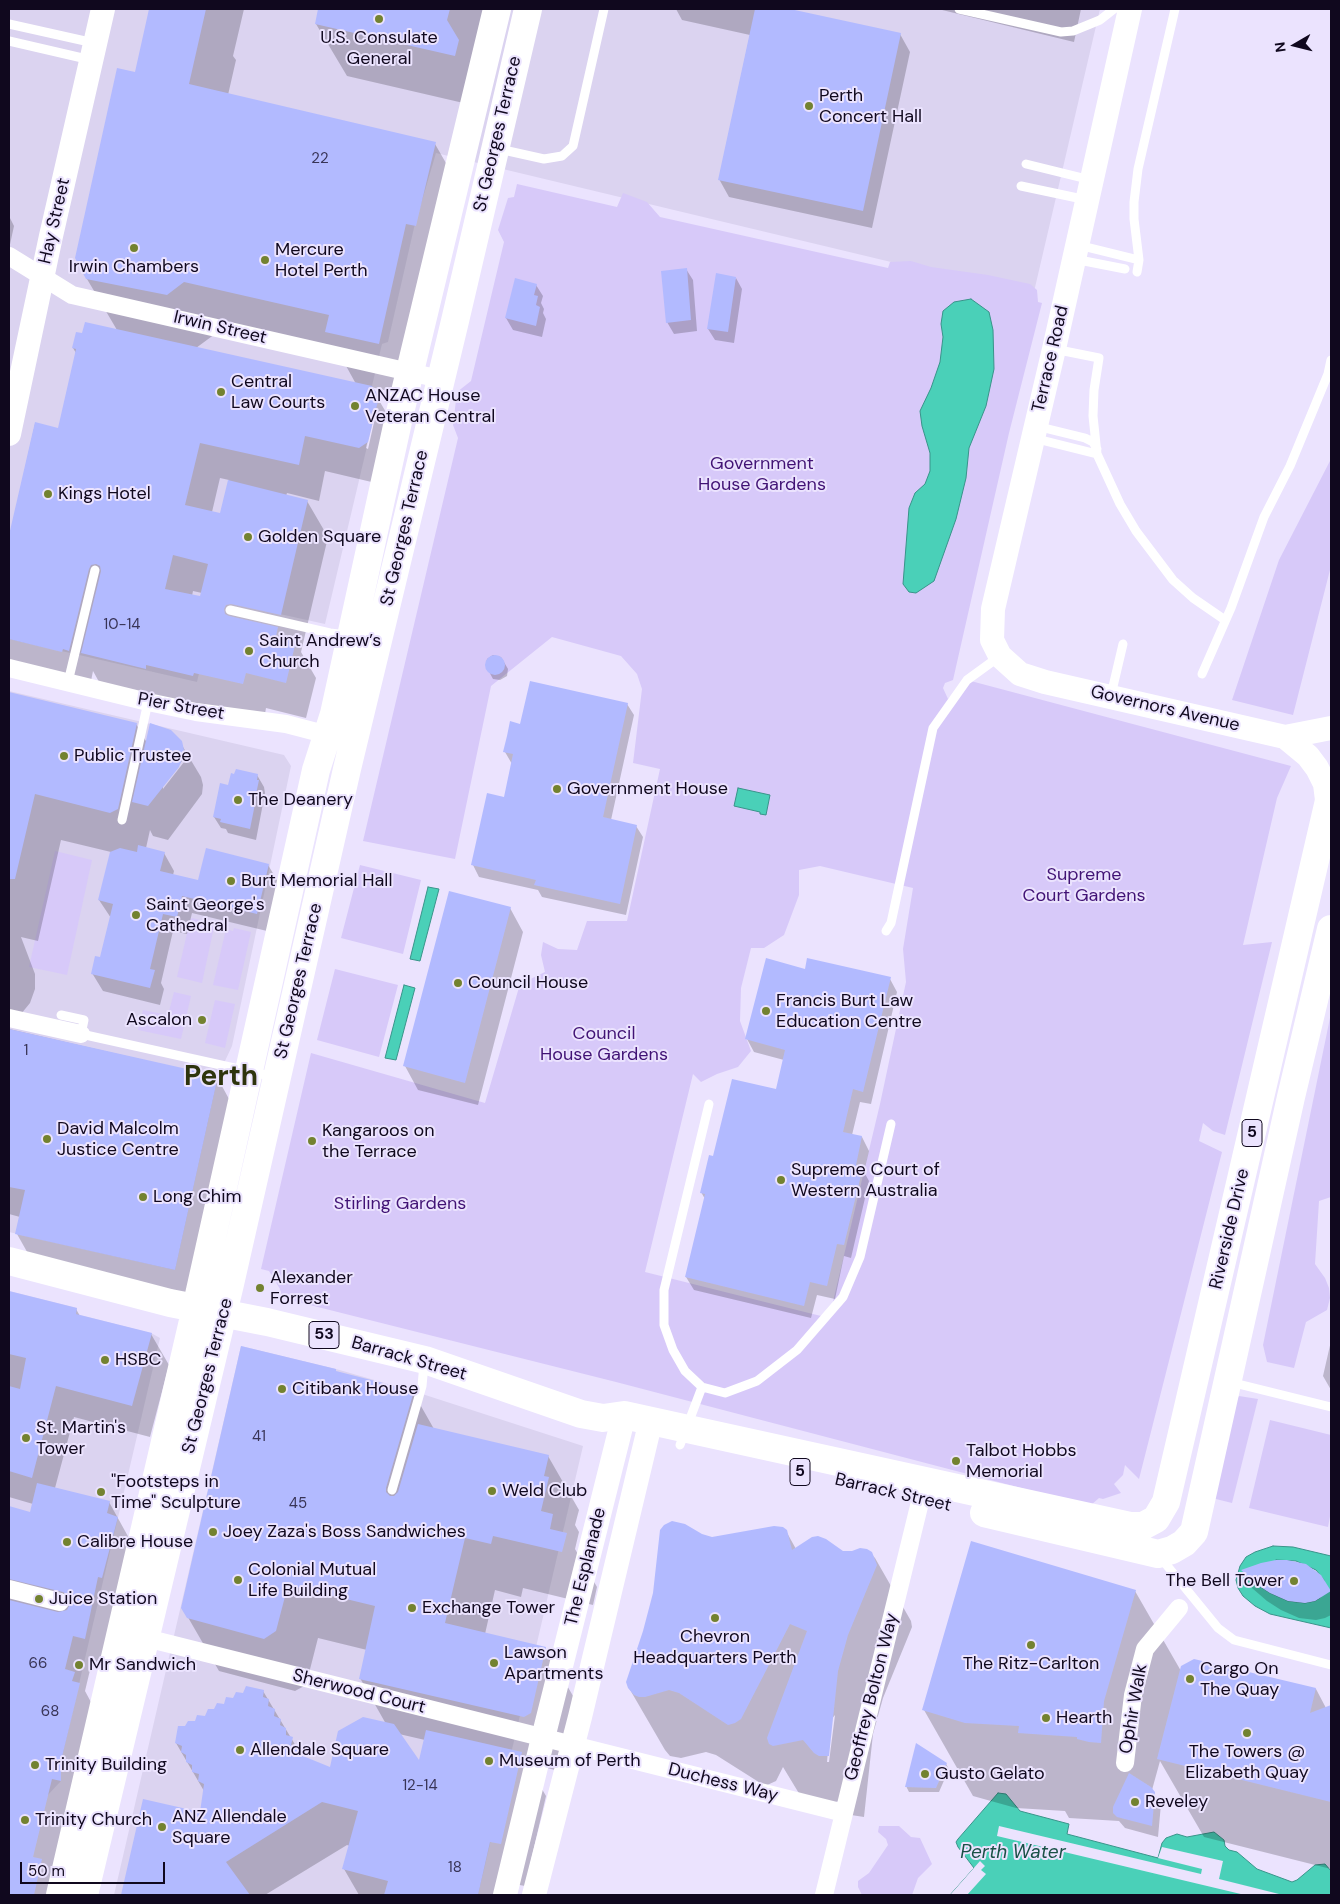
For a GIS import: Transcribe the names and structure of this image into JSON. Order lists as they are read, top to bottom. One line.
{"streets":{"main road":["St Georges Terrace","Hay Street","Terrace Road","Governors Avenue","5","Riverside Drive","53","Barrack Street","The Esplanade"],"street":["Irwin Street","Pier Street","Sherwood Court","Geoffrey Bolton Way","Ophir Walk","Duchess Way"]},"crossings":[["St Georges Terrace","Irwin Street"],["St Georges Terrace","Pier Street"],["St Georges Terrace","Barrack Street"],["St Georges Terrace","Sherwood Court"],["Hay Street","Irwin Street"],["Terrace Road","Governors Avenue"],["Governors Avenue","Riverside Drive"],["Riverside Drive","Barrack Street"],["Barrack Street","The Esplanade"],["Barrack Street","Geoffrey Bolton Way"],["The Esplanade","Sherwood Court"],["The Esplanade","Duchess Way"],["Sherwood Court","Duchess Way"],["Geoffrey Bolton Way","Duchess Way"]],"districts":["Perth"],"water":["Perth Water"],"parks":["Government House Gardens","Supreme Court Gardens","Council House Gardens","Stirling Gardens"],"places":["U.S. Consulate General","Perth Concert Hall","Irwin Chambers","Mercure Hotel Perth","Central Law Courts","ANZAC House Veteran Central","Kings Hotel","Golden Square","Saint Andrew’s Church","Public Trustee","Government House","The Deanery","Burt Memorial Hall","Saint George's Cathedral","Council House","Francis Burt Law Education Centre","Ascalon","David Malcolm Justice Centre","Kangaroos on the Terrace","Supreme Court of Western Australia","Long Chim","Alexander Forrest","HSBC","Citibank House","St. Martin's Tower","Talbot Hobbs Memorial","Weld Club","\"Footsteps in Time\" Sculpture","Joey Zaza's Boss Sandwiches","Calibre House","Colonial Mutual Life Building","The Bell Tower","Juice Station","Exchange Tower","Chevron Headquarters Perth","The Ritz-Carlton","Lawson Apartments","Mr Sandwich","Cargo On The Quay","Hearth","The Towers @ Elizabeth Quay","Allendale Square","Museum of Perth","Trinity Building","Gusto Gelato","Reveley","Trinity Church","ANZ Allendale Square"],"house_numbers":["22","10-14","1","41","45","66","68","12-14","18"],"scale_bar":"50 m","north":"left"}
